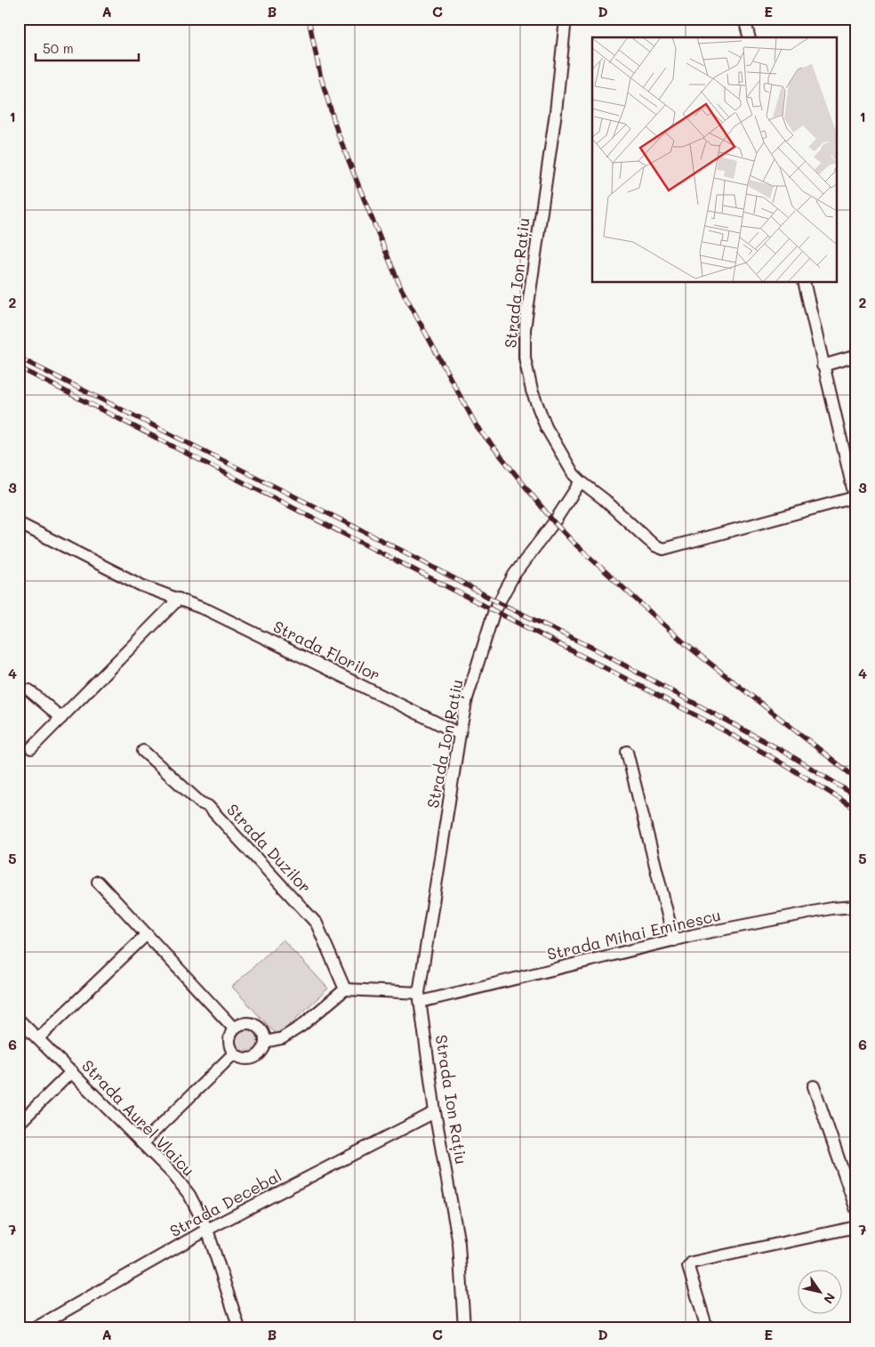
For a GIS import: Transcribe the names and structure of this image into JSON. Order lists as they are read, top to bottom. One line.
{"streets":{"street":["Strada Ion Rațiu","Strada Florilor","Strada Duzilor","Strada Mihai Eminescu","Strada Aurel Vlaicu","Strada Decebal"]},"crossings":[["Strada Ion Rațiu","Strada Florilor"],["Strada Ion Rațiu","Strada Mihai Eminescu"],["Strada Ion Rațiu","Strada Decebal"],["Strada Duzilor","Strada Mihai Eminescu"],["Strada Aurel Vlaicu","Strada Decebal"]],"scale_bar":"50 m","north":"bottom right","grid":{"columns":["A","B","C","D","E"],"rows":["1","2","3","4","5","6","7"]}}
